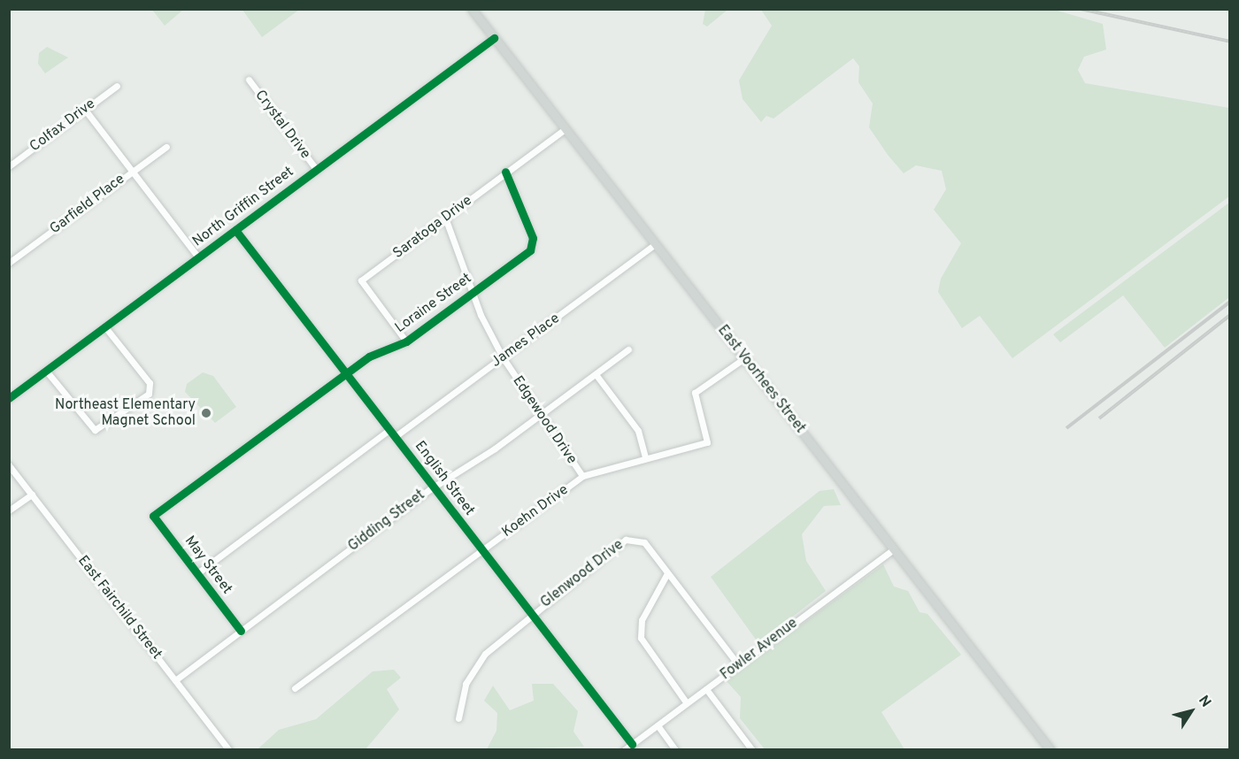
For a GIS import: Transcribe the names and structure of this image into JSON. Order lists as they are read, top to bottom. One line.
{"streets":{"main road":["East Voorhees Street"],"street":["Crystal Drive","Colfax Drive","Garfield Place","North Griffin Street","Saratoga Drive","Loraine Street","James Place","Edgewood Drive","English Street","Koehn Drive","Gidding Street","May Street","Glenwood Drive","East Fairchild Street","Fowler Avenue"]},"crossings":[["Crystal Drive","North Griffin Street"],["North Griffin Street","East Voorhees Street"],["North Griffin Street","English Street"],["Saratoga Drive","Loraine Street"],["Saratoga Drive","East Voorhees Street"],["Saratoga Drive","Edgewood Drive"],["Loraine Street","Edgewood Drive"],["Loraine Street","English Street"],["Loraine Street","May Street"],["James Place","East Voorhees Street"],["James Place","Edgewood Drive"],["James Place","English Street"],["East Voorhees Street","Koehn Drive"],["East Voorhees Street","Fowler Avenue"],["Edgewood Drive","Koehn Drive"],["Edgewood Drive","Gidding Street"],["English Street","Koehn Drive"],["English Street","Gidding Street"],["English Street","Glenwood Drive"],["English Street","Fowler Avenue"],["Gidding Street","May Street"],["Gidding Street","East Fairchild Street"],["Glenwood Drive","Fowler Avenue"]],"places":["Northeast Elementary Magnet School"],"north":"top right"}
